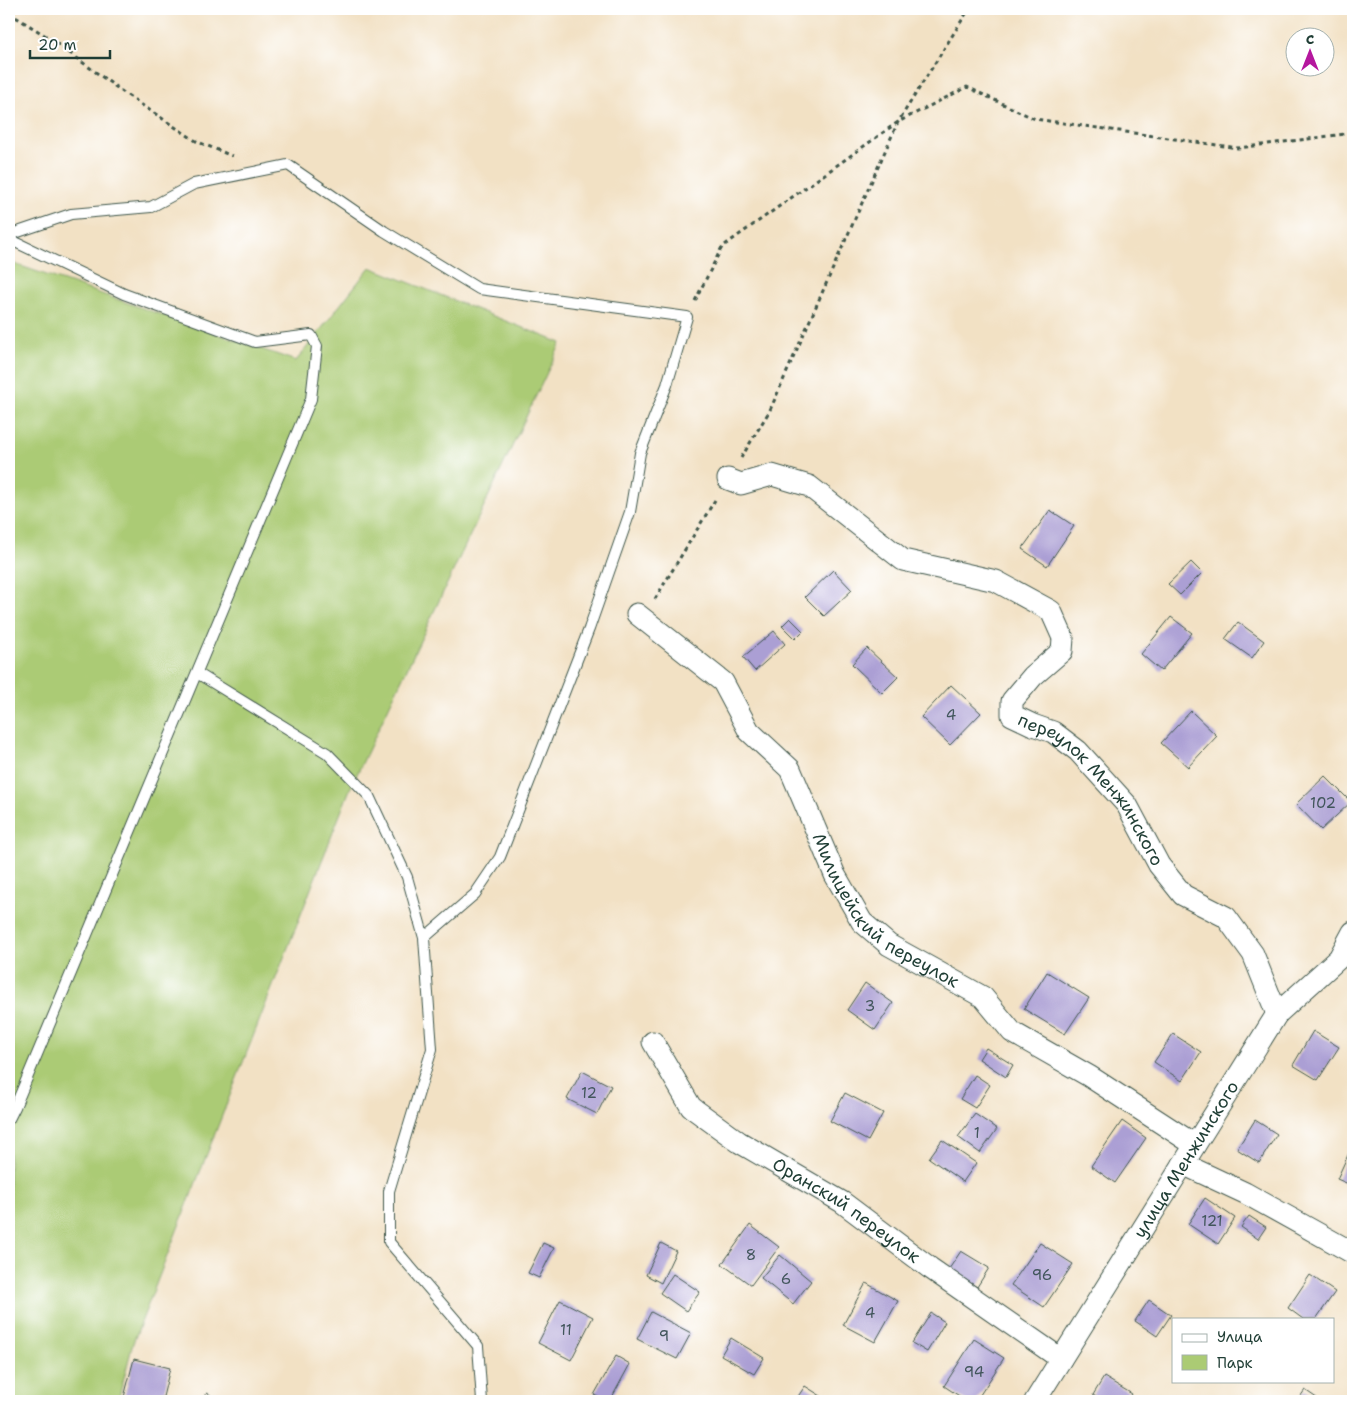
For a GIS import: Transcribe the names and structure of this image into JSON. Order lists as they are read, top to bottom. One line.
{"streets":{"street":["переулок Менжинского","Милицейский переулок","улица Менжинского","Оранский переулок"]},"crossings":[["переулок Менжинского","улица Менжинского"],["Милицейский переулок","улица Менжинского"],["улица Менжинского","Оранский переулок"]],"house_numbers":["4","102","3","12","1","121","8","96","6","4","11","9","94"],"legend":["Улица","Парк"],"scale_bar":"20 m","north":"top"}
